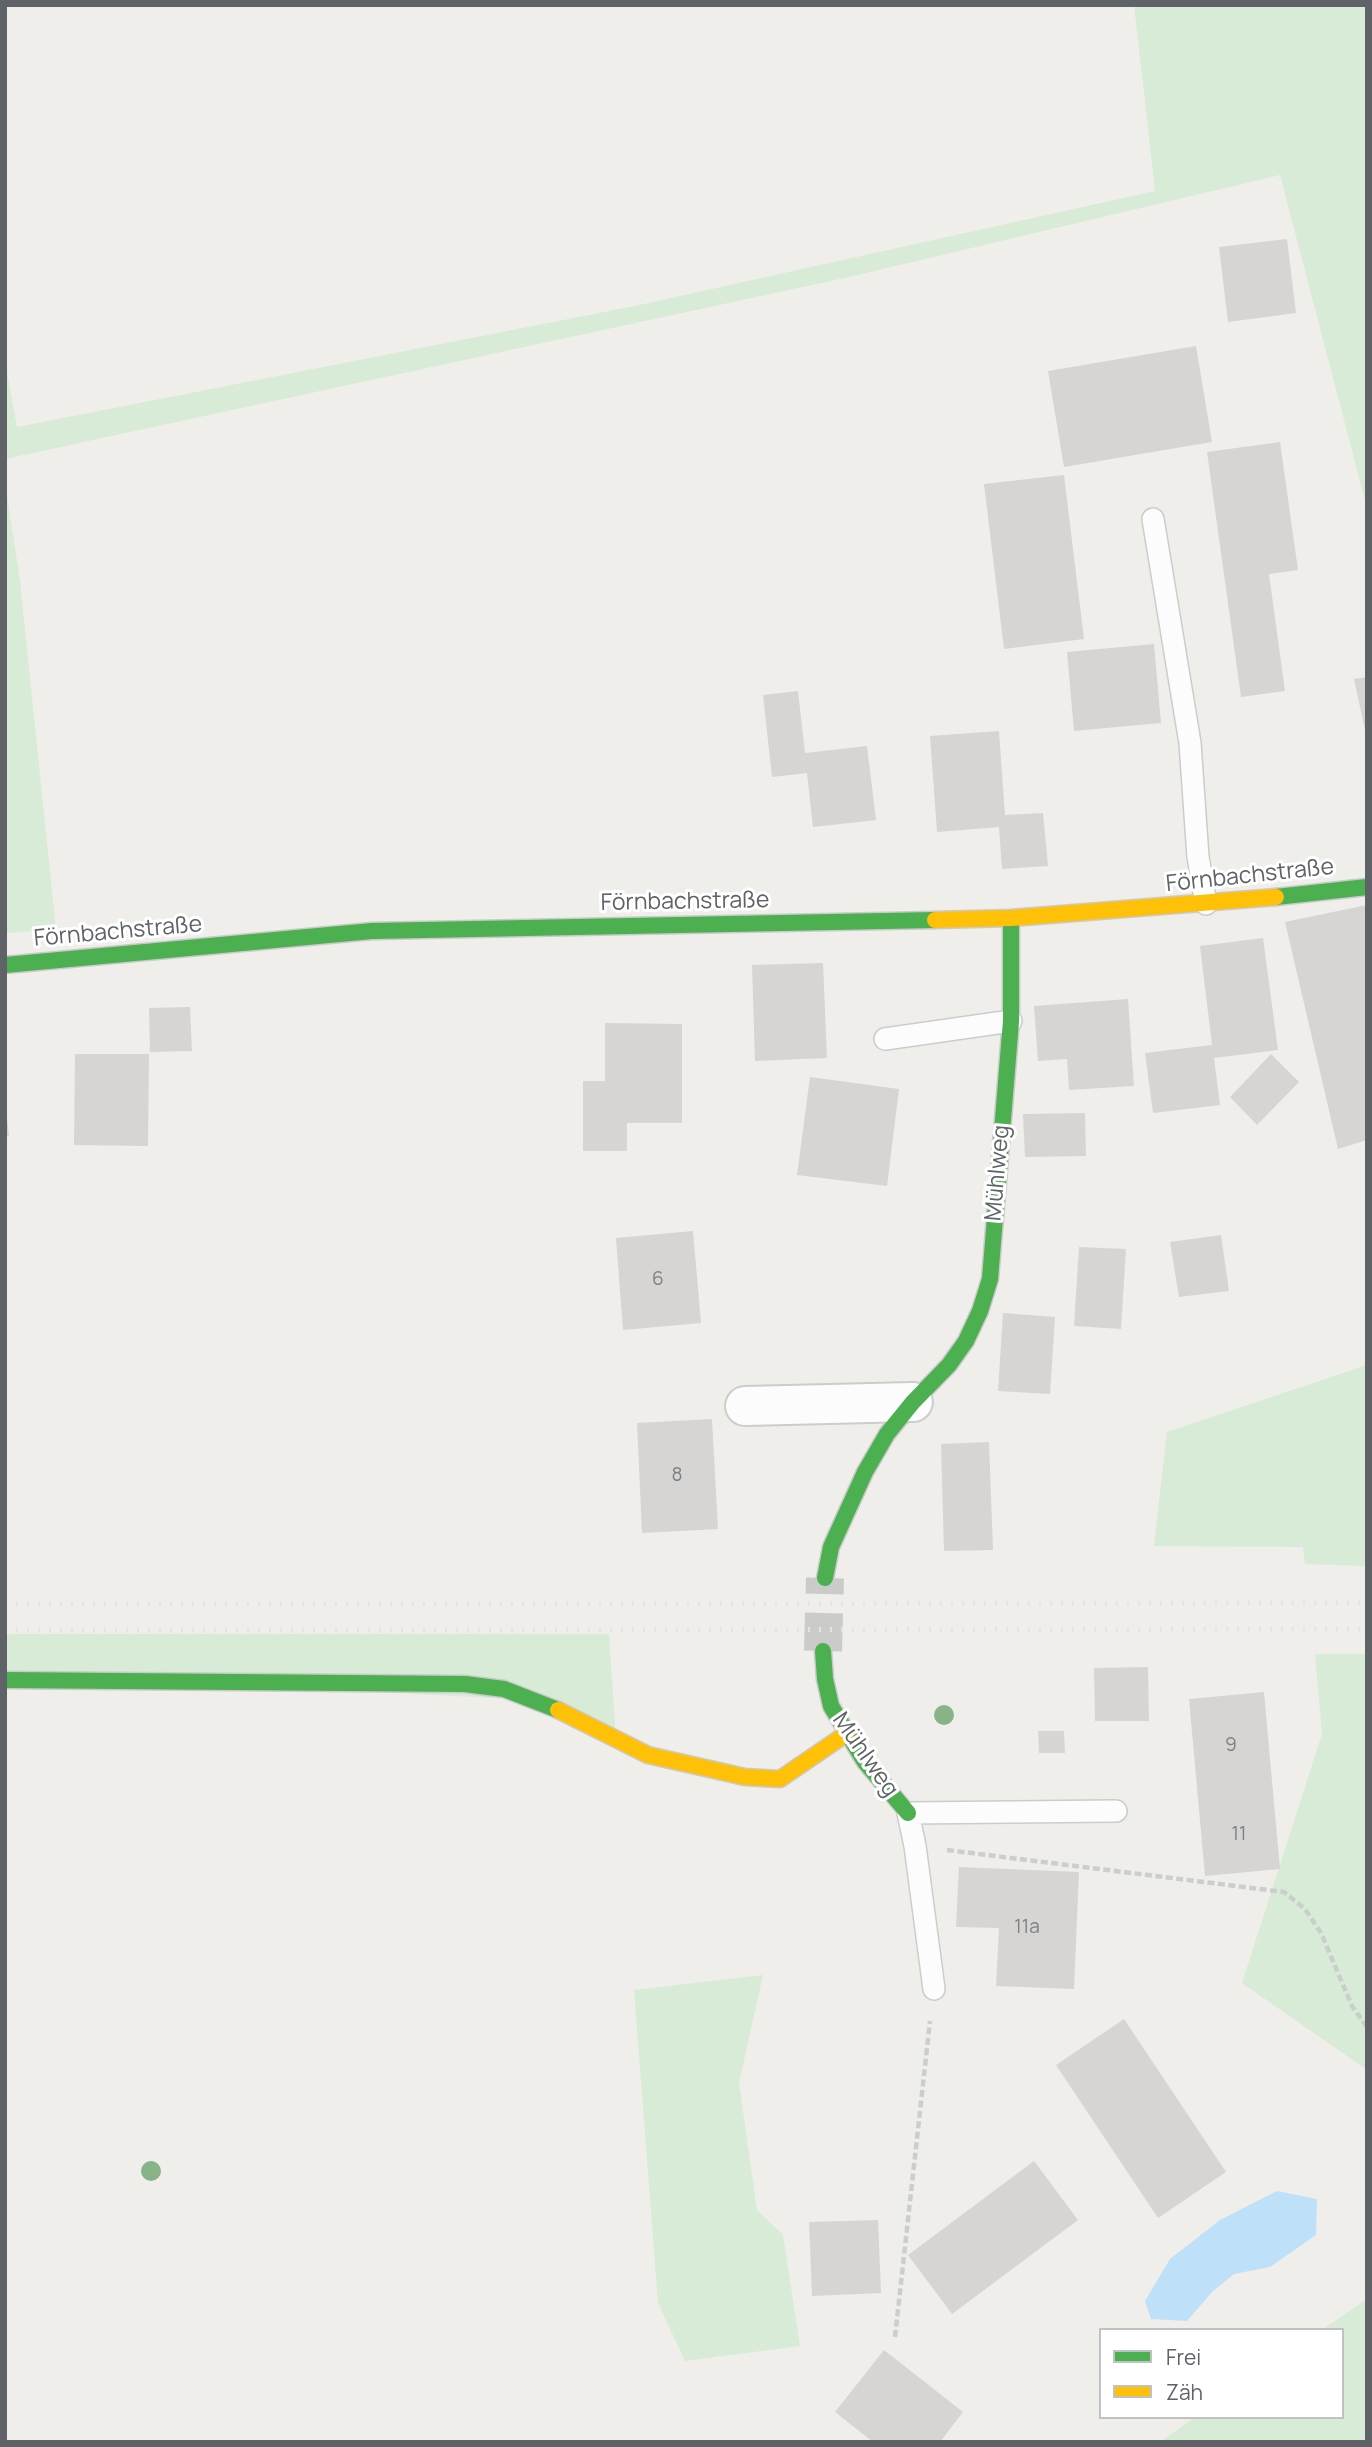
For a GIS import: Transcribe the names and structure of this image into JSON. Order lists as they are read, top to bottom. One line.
{"streets":{"street":["Förnbachstraße","Mühlweg"]},"crossings":[["Förnbachstraße","Mühlweg"]],"house_numbers":["6","8","9","11","11a"],"legend":["Frei","Zäh"]}
